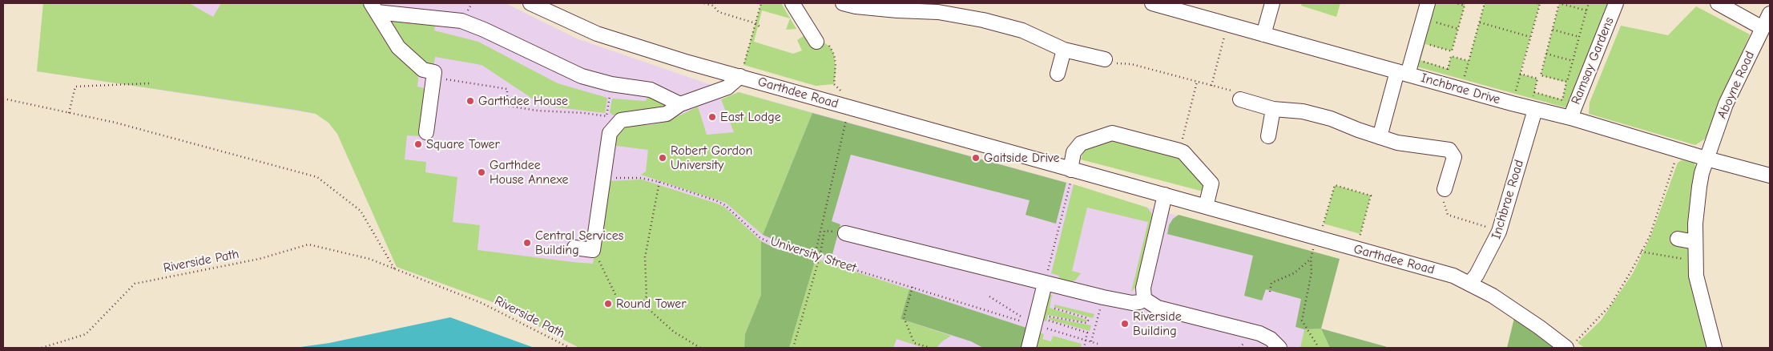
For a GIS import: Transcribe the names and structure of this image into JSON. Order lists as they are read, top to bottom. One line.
{"streets":{"street":["Ramsay Gardens","Aboyne Road","Inchbrae Drive","Garthdee Road","Inchbrae Road"],"path":["University Street","Riverside Path"]},"crossings":[["Ramsay Gardens","Inchbrae Drive"],["Aboyne Road","Inchbrae Drive"],["Inchbrae Drive","Inchbrae Road"],["Garthdee Road","Inchbrae Road"]],"places":["Garthdee House","East Lodge","Square Tower","Robert Gordon University","Gaitside Drive","Garthdee House Annexe","Central Services Building","Round Tower","Riverside Building"]}
